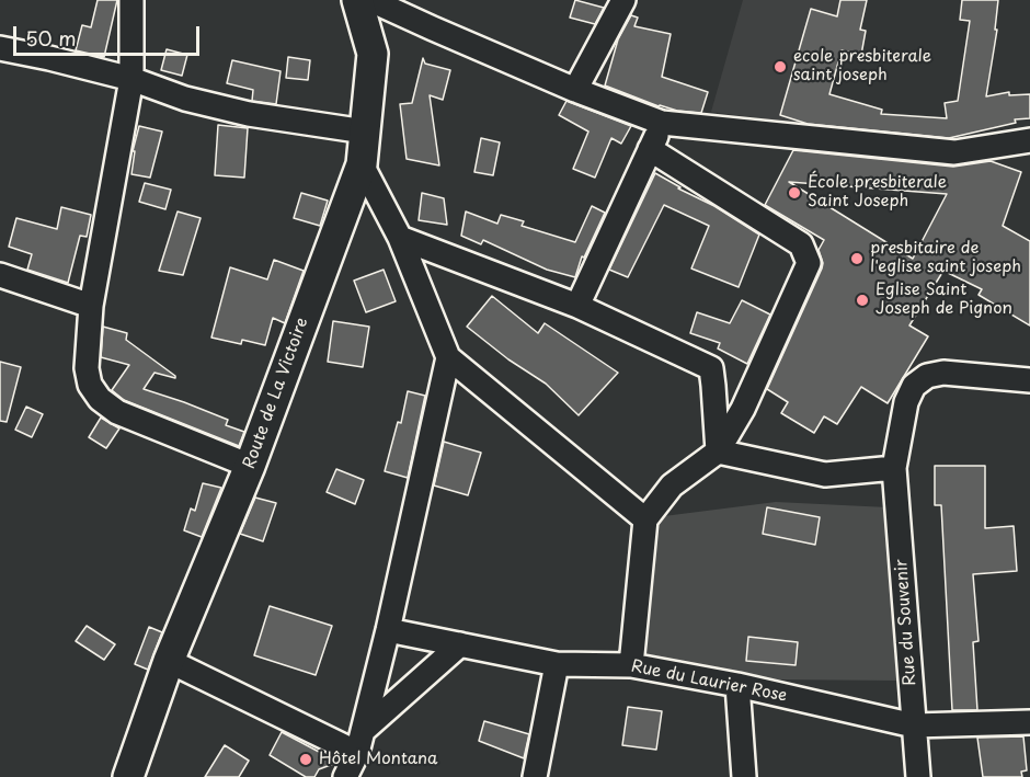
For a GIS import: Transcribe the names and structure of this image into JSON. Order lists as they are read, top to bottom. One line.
{"streets":{"street":["Route de La Victoire","Rue du Souvenir","Rue du Laurier Rose"]},"crossings":[["Rue du Souvenir","Rue du Laurier Rose"]],"places":["ecole presbiterale saint joseph","École presbiterale Saint Joseph","presbitaire de l'eglise saint joseph","Eglise Saint Joseph de Pignon","Hôtel Montana"],"scale_bar":"50 m"}
